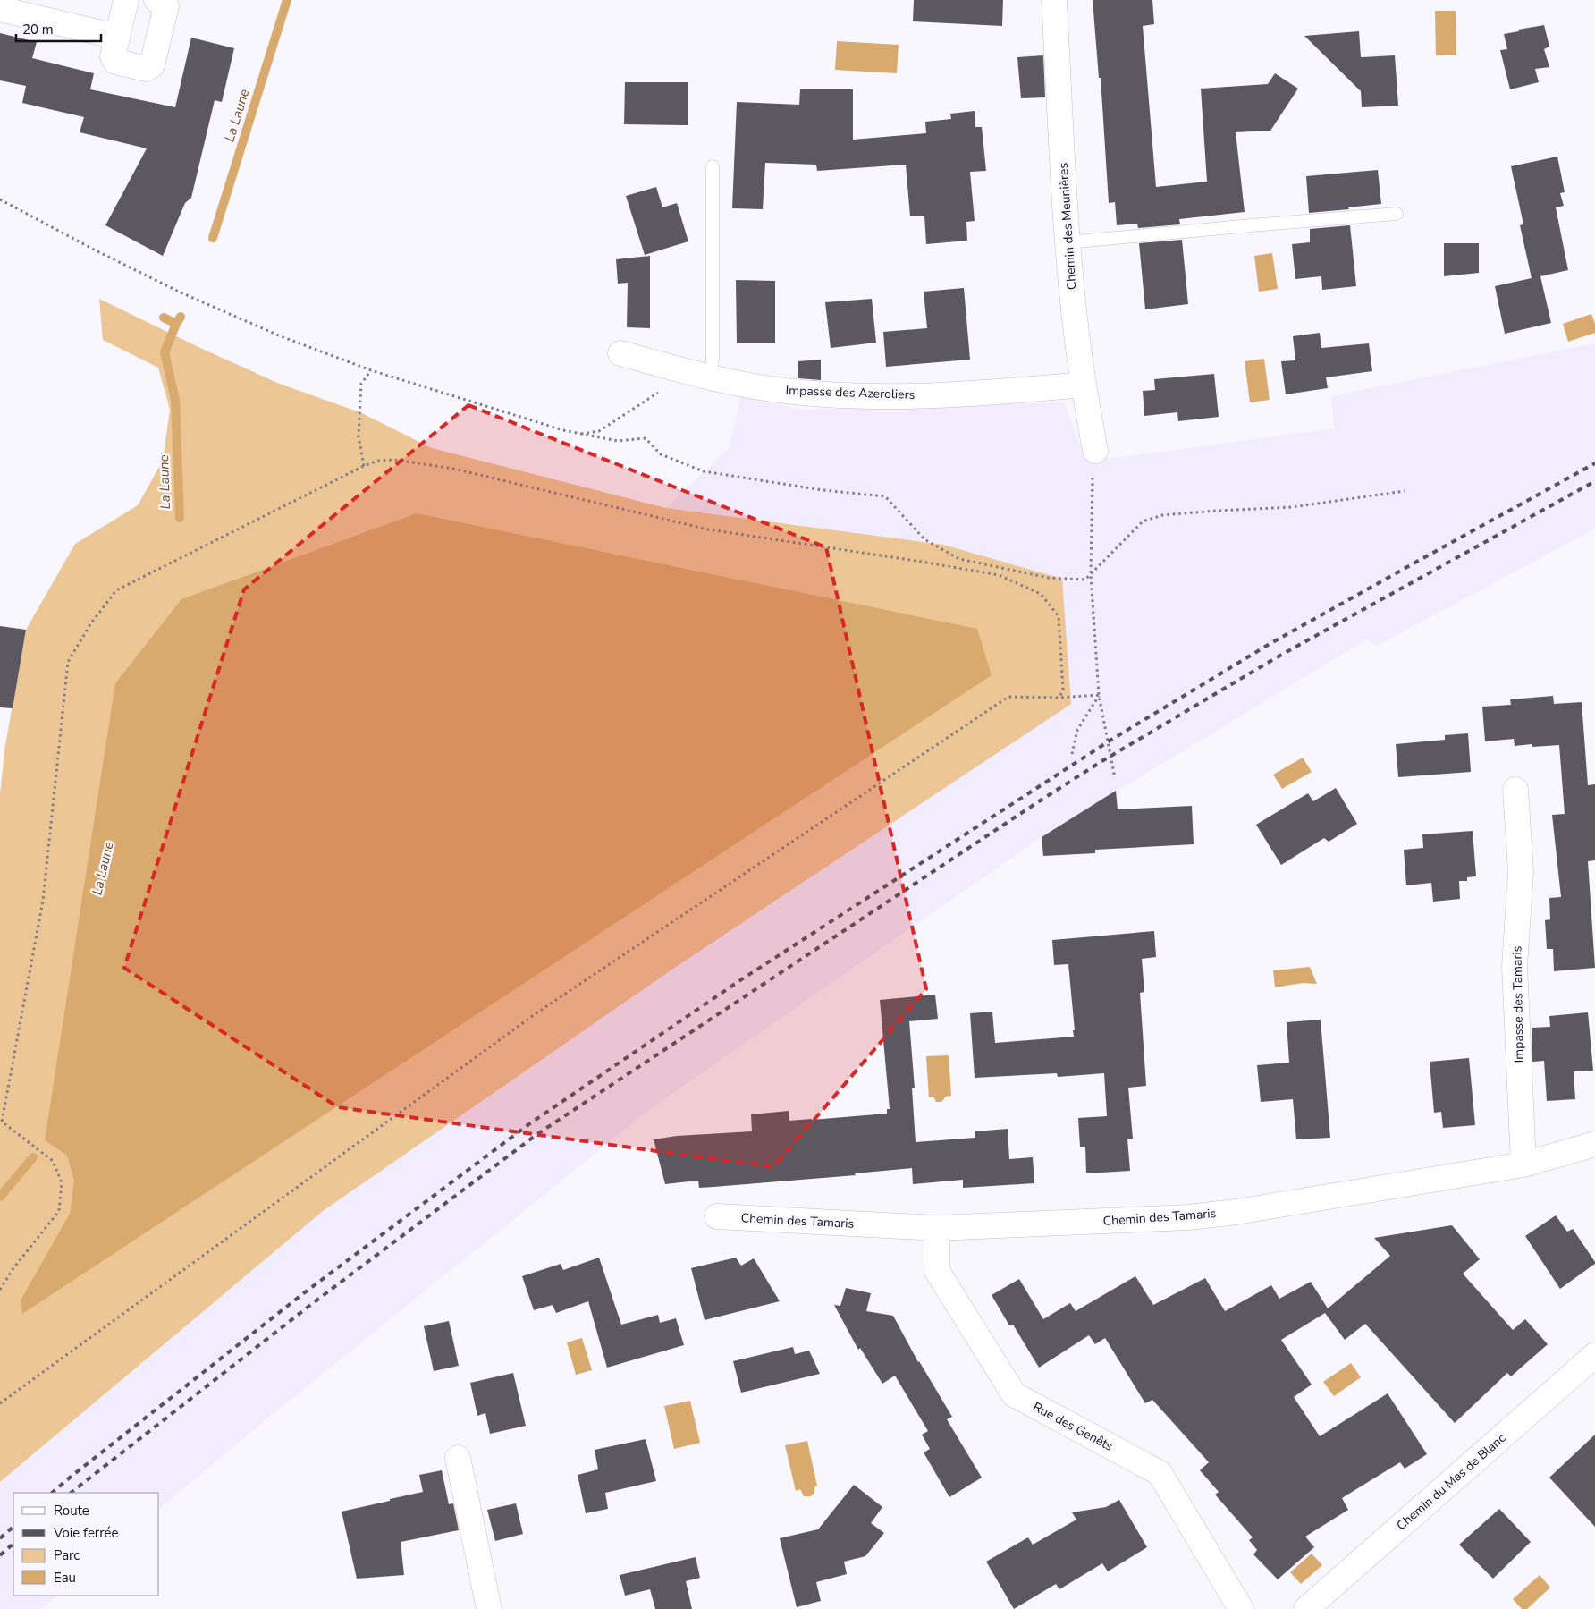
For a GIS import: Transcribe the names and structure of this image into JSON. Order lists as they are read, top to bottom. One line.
{"streets":{"street":["Chemin des Meunières","Impasse des Azeroliers","Impasse des Tamaris","Chemin des Tamaris","Rue des Genêts","Chemin du Mas de Blanc"]},"crossings":[["Chemin des Meunières","Impasse des Azeroliers"],["Impasse des Tamaris","Chemin des Tamaris"],["Chemin des Tamaris","Rue des Genêts"]],"water":["La Laune"],"legend":["Route","Voie ferrée","Parc","Eau"],"scale_bar":"20 m"}
